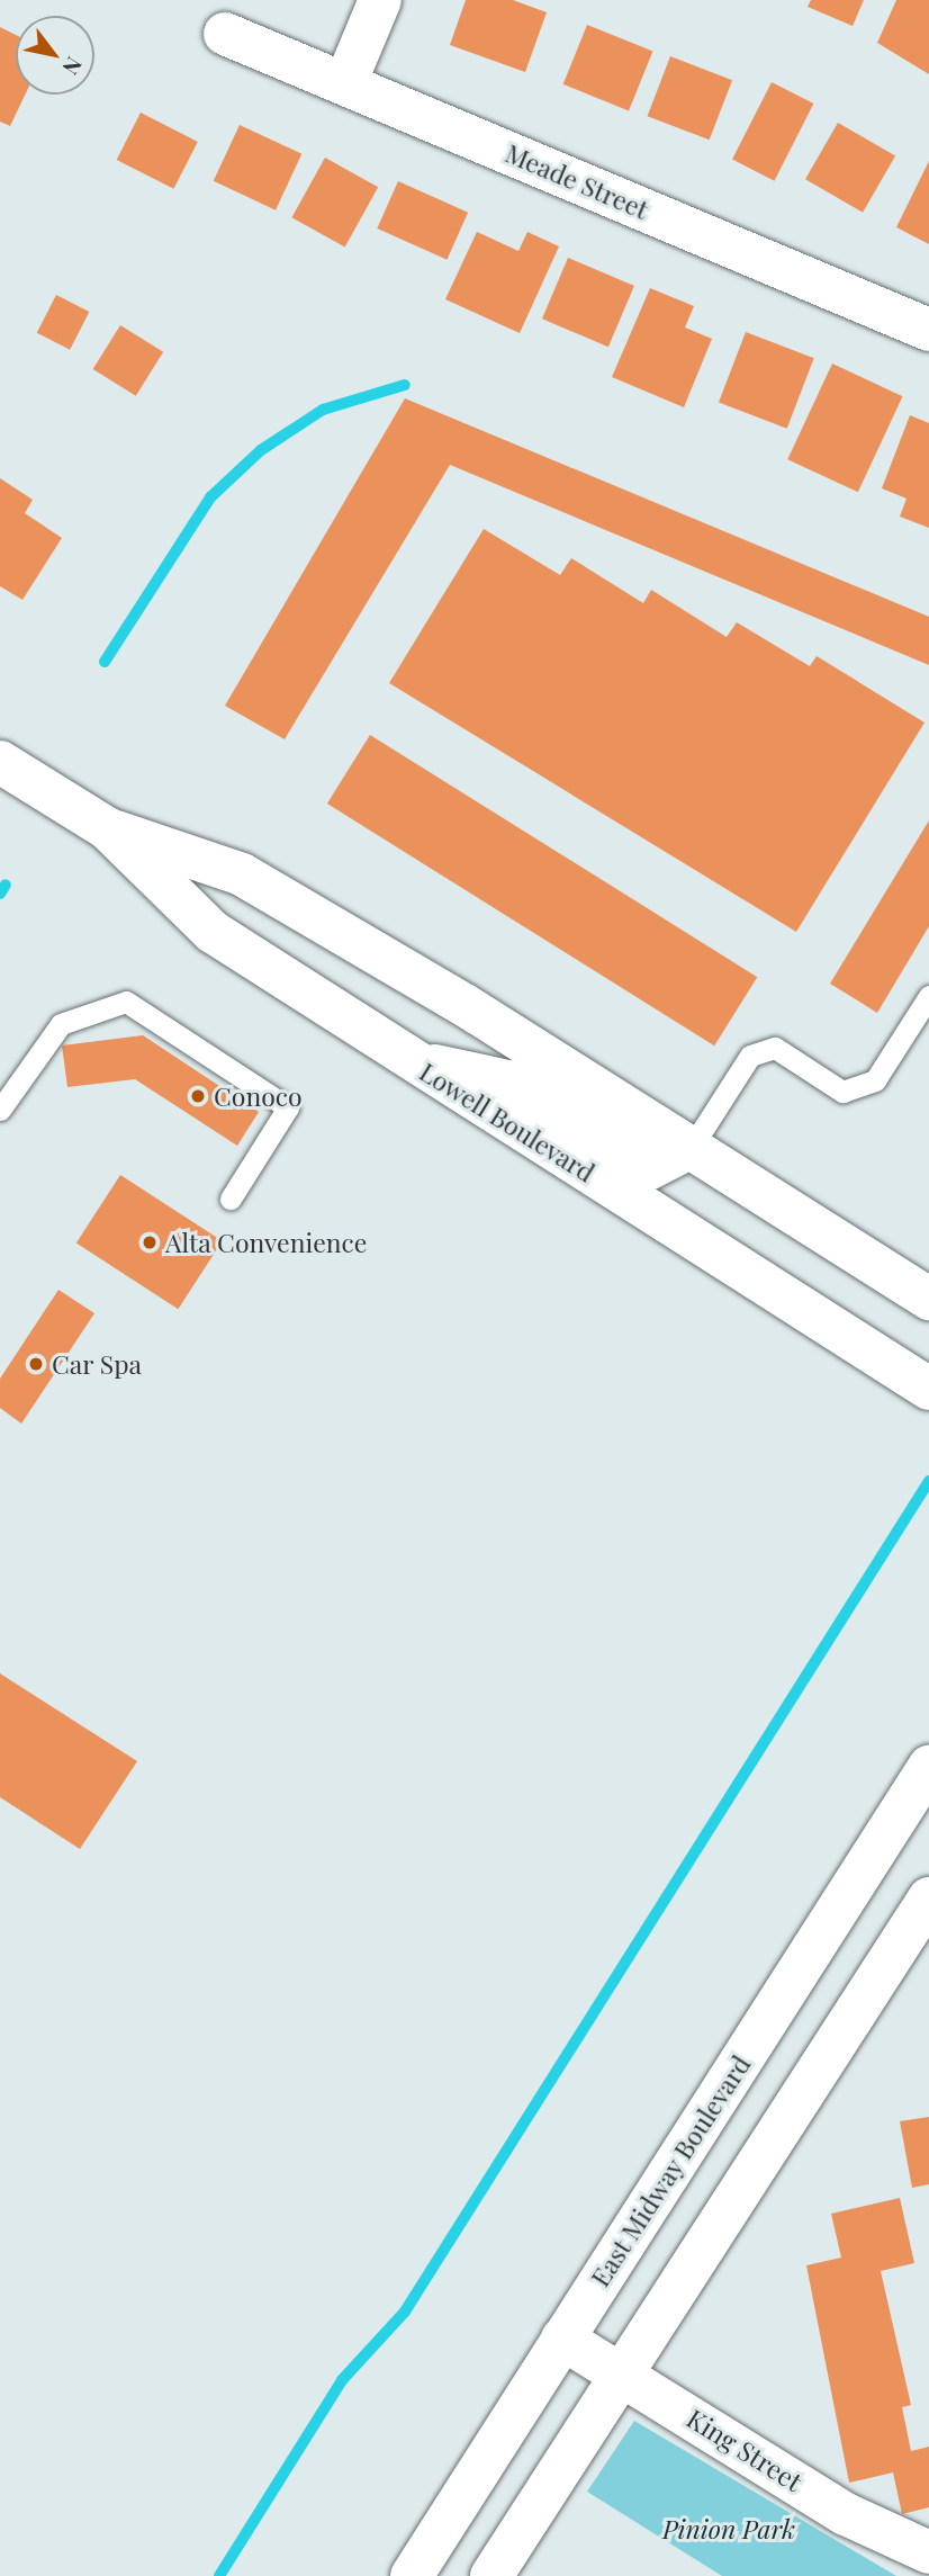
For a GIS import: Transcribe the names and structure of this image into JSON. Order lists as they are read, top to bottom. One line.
{"streets":{"main road":["Meade Street","Lowell Boulevard","East Midway Boulevard","King Street"]},"crossings":[["East Midway Boulevard","King Street"]],"parks":["Pinion Park"],"places":["Conoco","Alta Convenience","Car Spa"],"north":"bottom right"}
